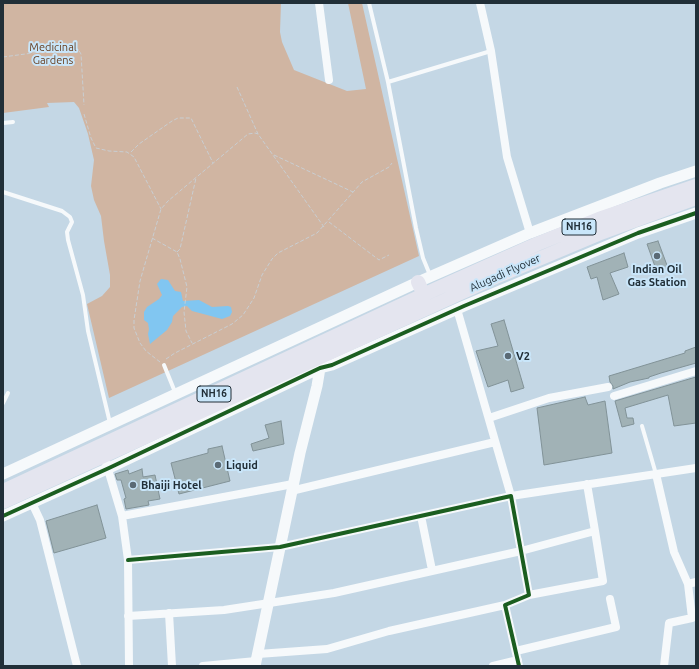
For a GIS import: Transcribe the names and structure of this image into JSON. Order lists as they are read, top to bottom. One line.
{"streets":{"highway":["NH16","Alugadi Flyover"]},"crossings":[["NH16","Alugadi Flyover"]],"parks":["Medicinal Gardens"],"places":["Indian Oil Gas Station","V2","Liquid","Bhaiji Hotel"]}
